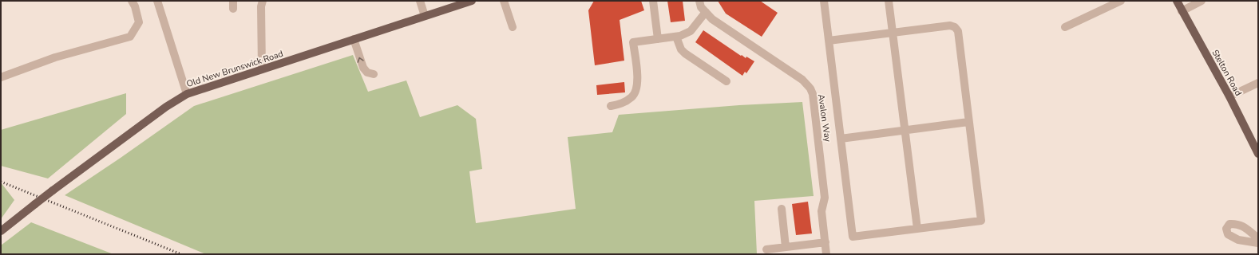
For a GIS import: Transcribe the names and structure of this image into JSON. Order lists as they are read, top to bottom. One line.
{"streets":{"main road":["Old New Brunswick Road","Stelton Road"],"street":["Avalon Way"]}}
